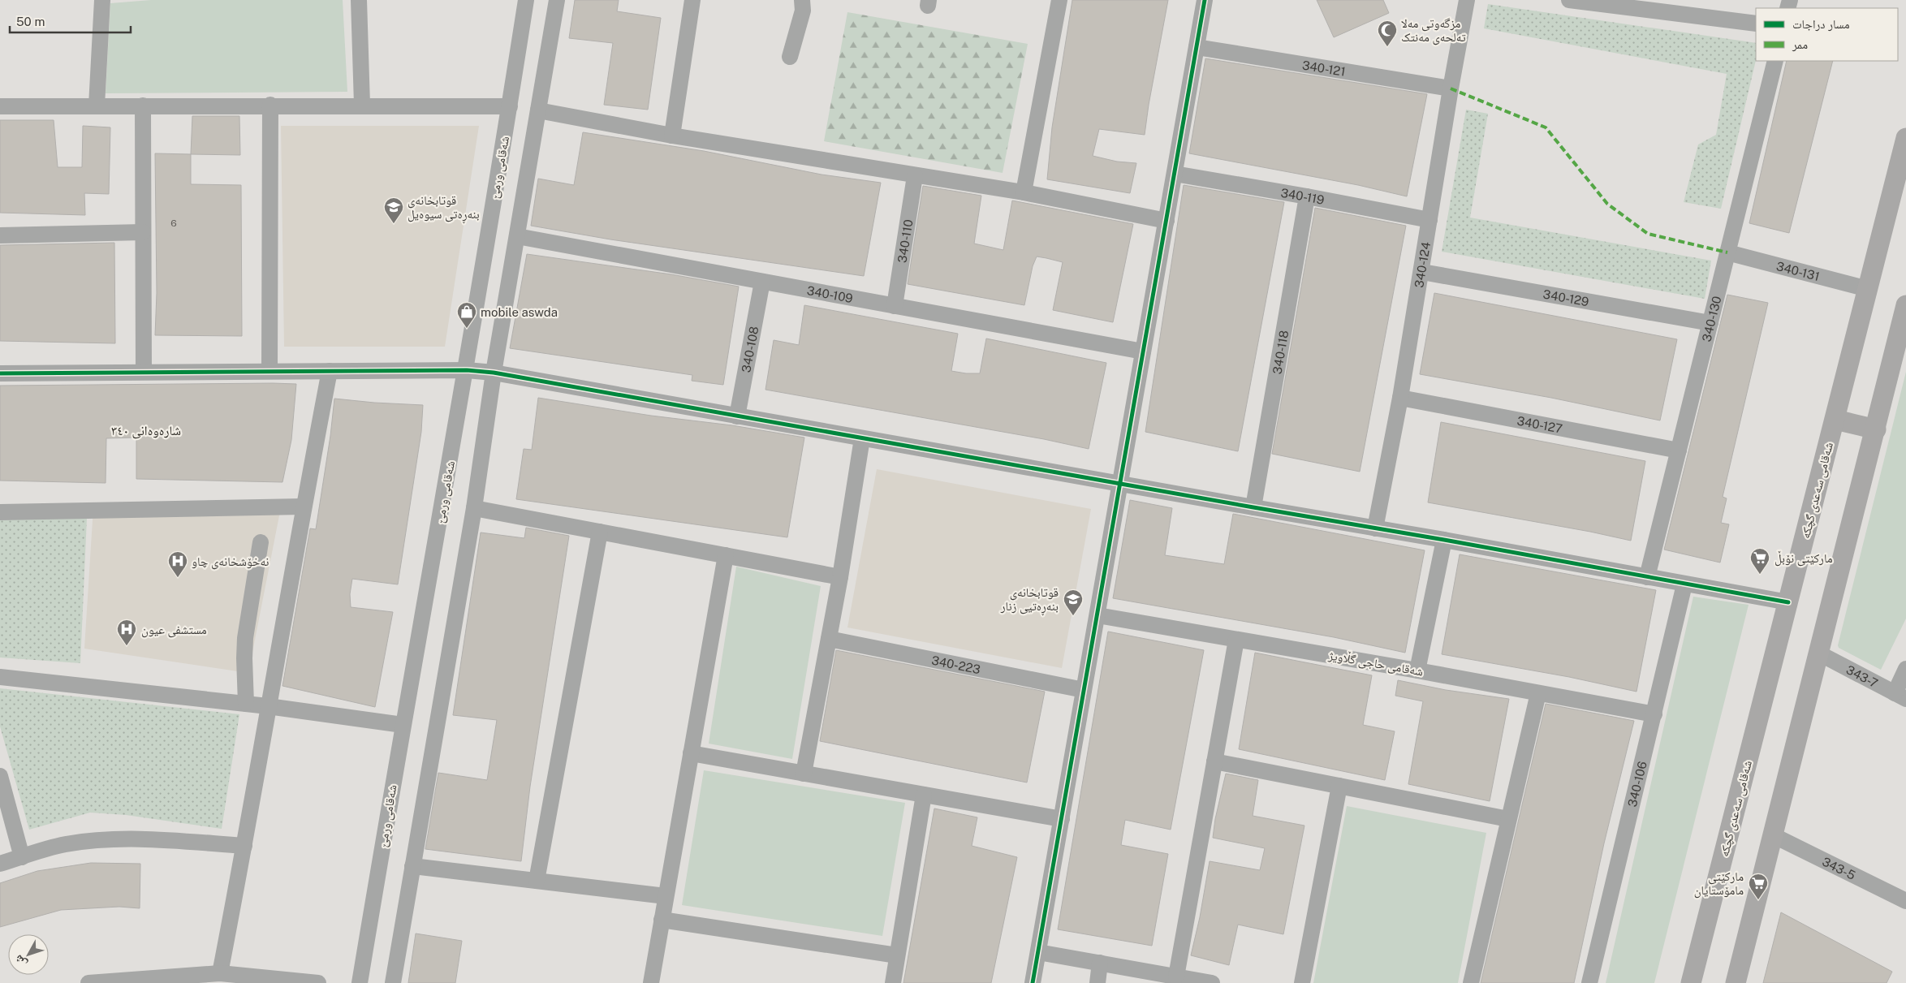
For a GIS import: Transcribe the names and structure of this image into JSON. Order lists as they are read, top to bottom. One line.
{"streets":{"main road":["شەقامی سەعدی گچکە"],"street":["340-121","شەقامی ورمێ","340-119","340-110","340-124","340-131","340-109","340-129","340-130","340-108","340-118","340-127","شەقامی حاجی گڵاویژ","340-223","343-7","340-106","343-5"]},"crossings":[["340-121","340-124"],["340-119","340-124"],["340-119","340-118"],["340-110","340-109"],["340-124","340-129"],["340-124","340-127"],["340-131","340-130"],["340-131","شەقامی سەعدی گچکە"],["340-109","340-108"],["340-129","340-130"],["340-130","340-127"],["شەقامی حاجی گڵاویژ","340-106"]],"districts":["شارەوەانی ٣٤٠"],"places":{"mosque":["مزگەوتی مەلا تەلحەی مەنتک"],"school or university":["قوتابخانەی بنەڕەتی سیوەیل","قوتابخانەی بنەڕەتیی زنار"],"shop":["mobile aswda"],"supermarket":["مارکێتی نۆبڵ","مارکێتی مامۆستایان"],"hospital":["نەخۆشخانەی چاو","مستشفى عيون"]},"house_numbers":["6"],"legend":["مسار دراجات","ممر"],"scale_bar":"50 m","north":"bottom left"}
